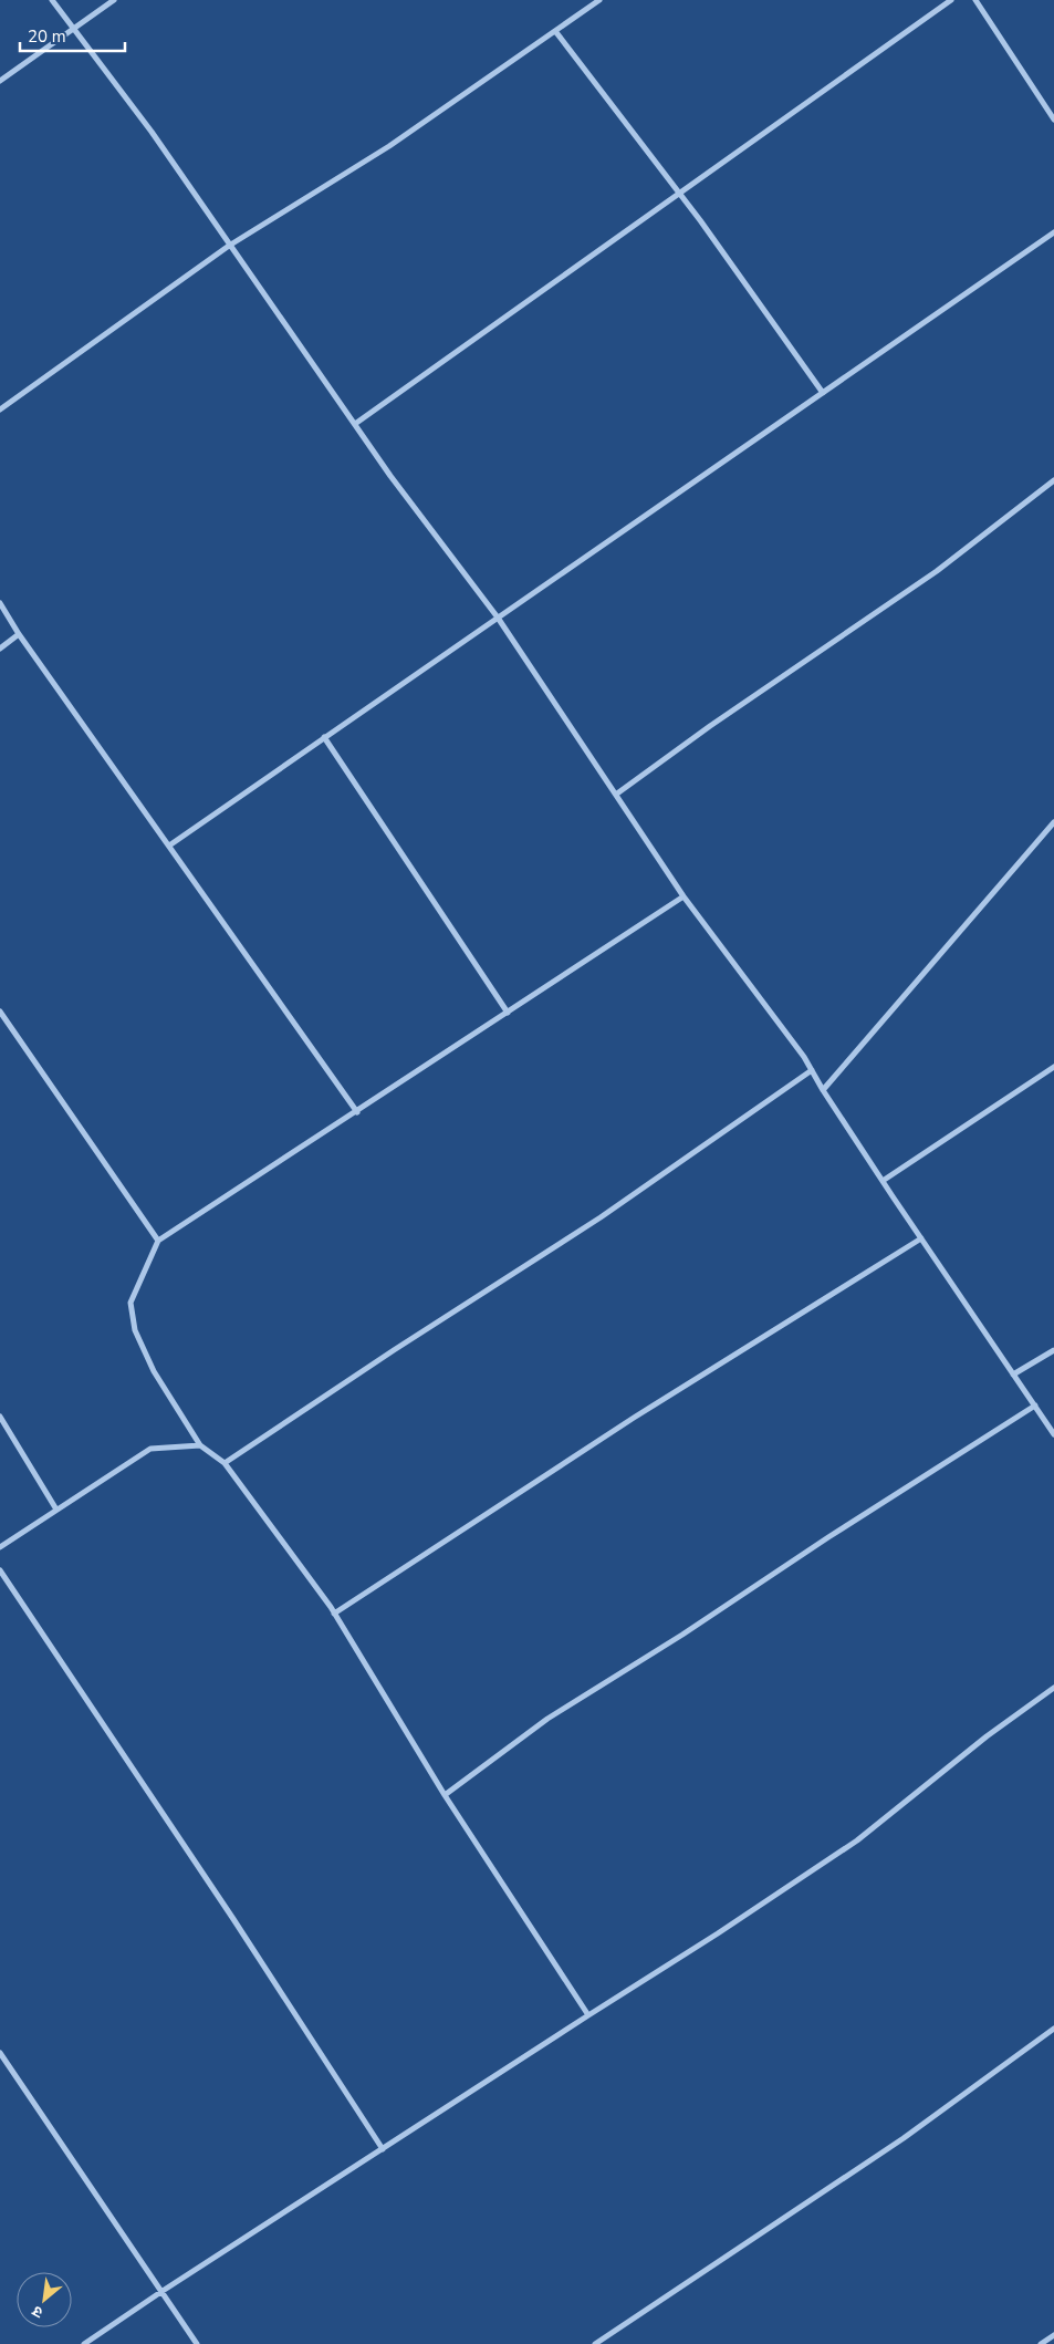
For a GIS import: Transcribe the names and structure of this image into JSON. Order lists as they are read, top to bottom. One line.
{"scale_bar":"20 m","north":"bottom left"}
